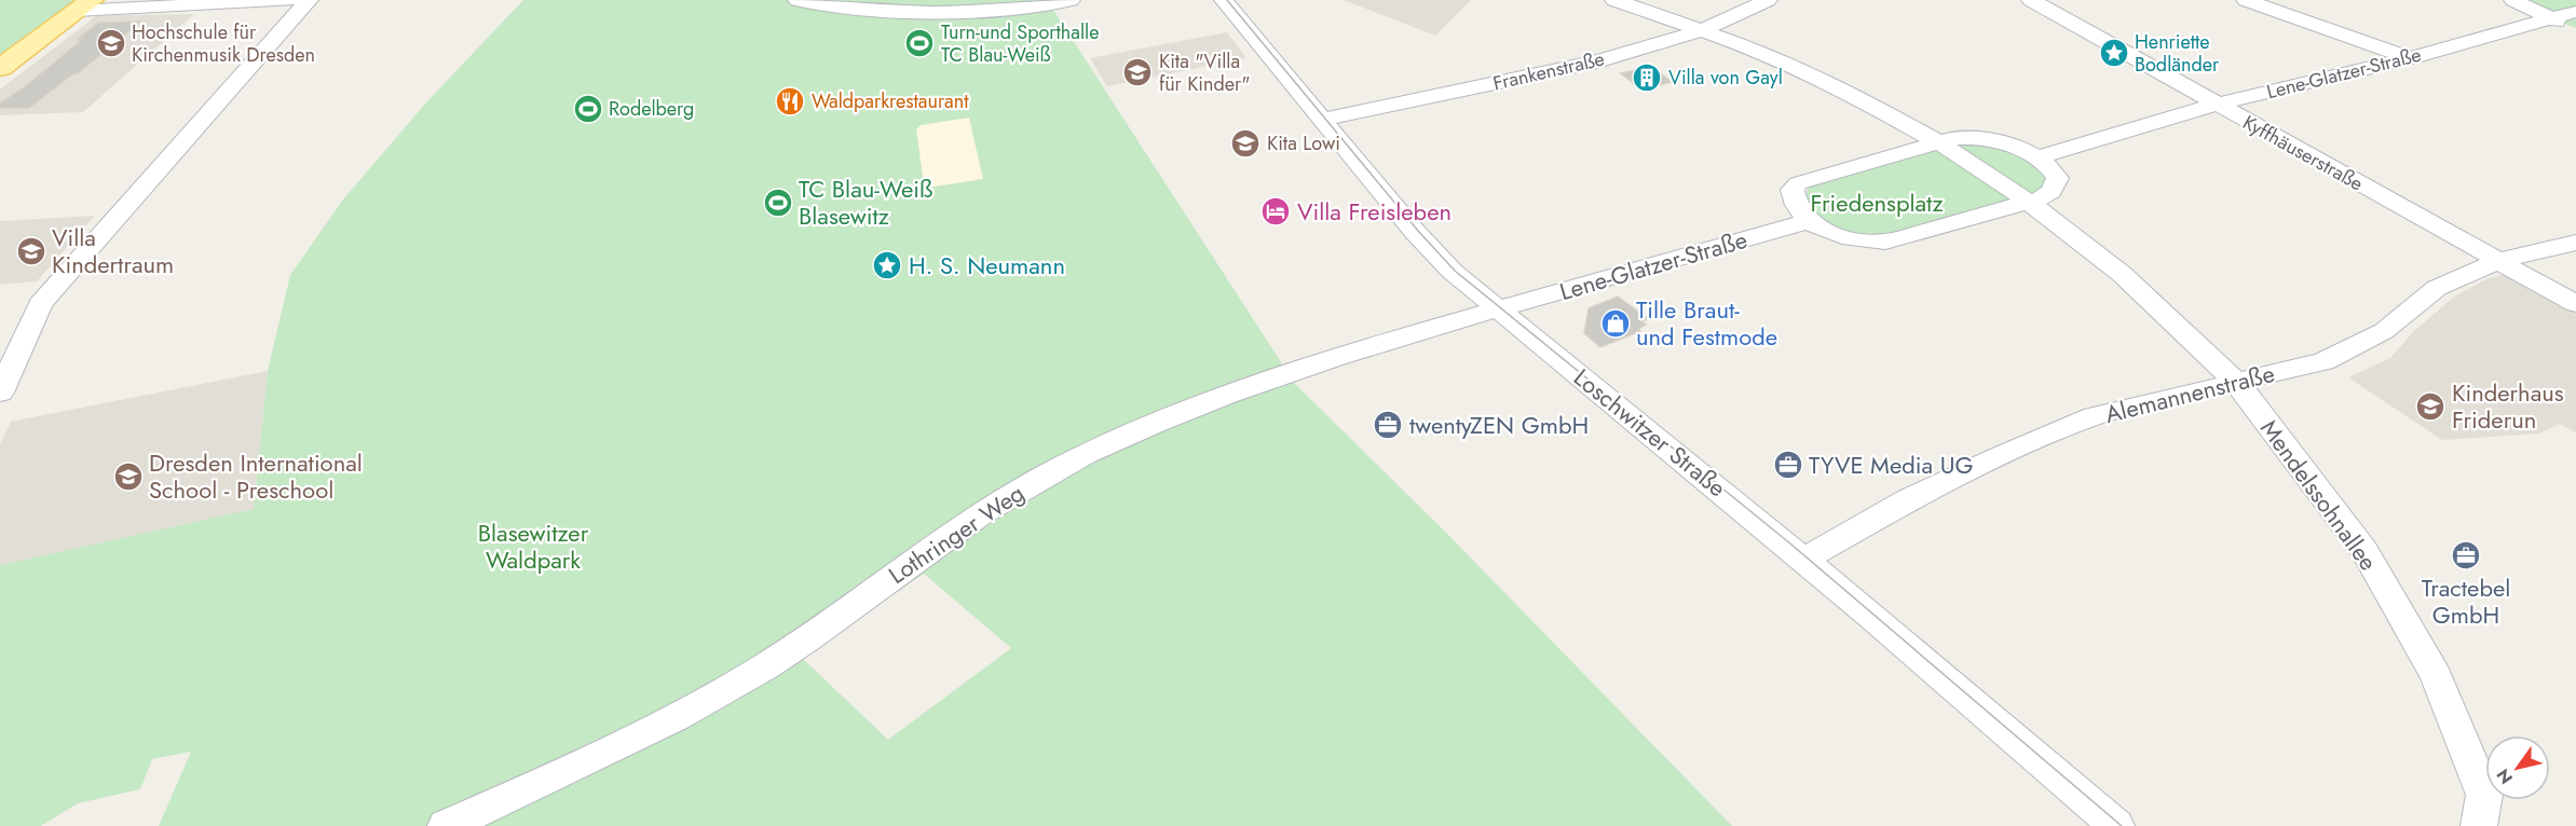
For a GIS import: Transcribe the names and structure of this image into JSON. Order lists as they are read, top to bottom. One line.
{"streets":{"street":["Frankenstraße","Lene-Glatzer-Straße","Kyffhäuserstraße","Alemannenstraße","Loschwitzer Straße","Mendelssohnallee","Lothringer Weg"]},"crossings":[["Frankenstraße","Loschwitzer Straße"],["Lene-Glatzer-Straße","Kyffhäuserstraße"],["Lene-Glatzer-Straße","Loschwitzer Straße"],["Lene-Glatzer-Straße","Lothringer Weg"],["Kyffhäuserstraße","Alemannenstraße"],["Alemannenstraße","Loschwitzer Straße"],["Alemannenstraße","Mendelssohnallee"],["Loschwitzer Straße","Lothringer Weg"]],"parks":["Friedensplatz","Blasewitzer Waldpark"],"places":{"school or university":["Hochschule für Kirchenmusik Dresden","Kita \"Villa für Kinder\"","Kita Lowi","Villa Kindertraum","Kinderhaus Friderun","Dresden International School - Preschool"],"sports":["Turn-und Sporthalle TC Blau-Weiß","Rodelberg","TC Blau-Weiß Blasewitz"],"place":["Henriette Bodländer","H. S. Neumann"],"building":["Villa von Gayl"],"restaurant":["Waldparkrestaurant"],"hotel":["Villa Freisleben"],"shop":["Tille Braut- und Festmode"],"office":["twentyZEN GmbH","TYVE Media UG","Tractebel GmbH"]},"north":"bottom left"}
